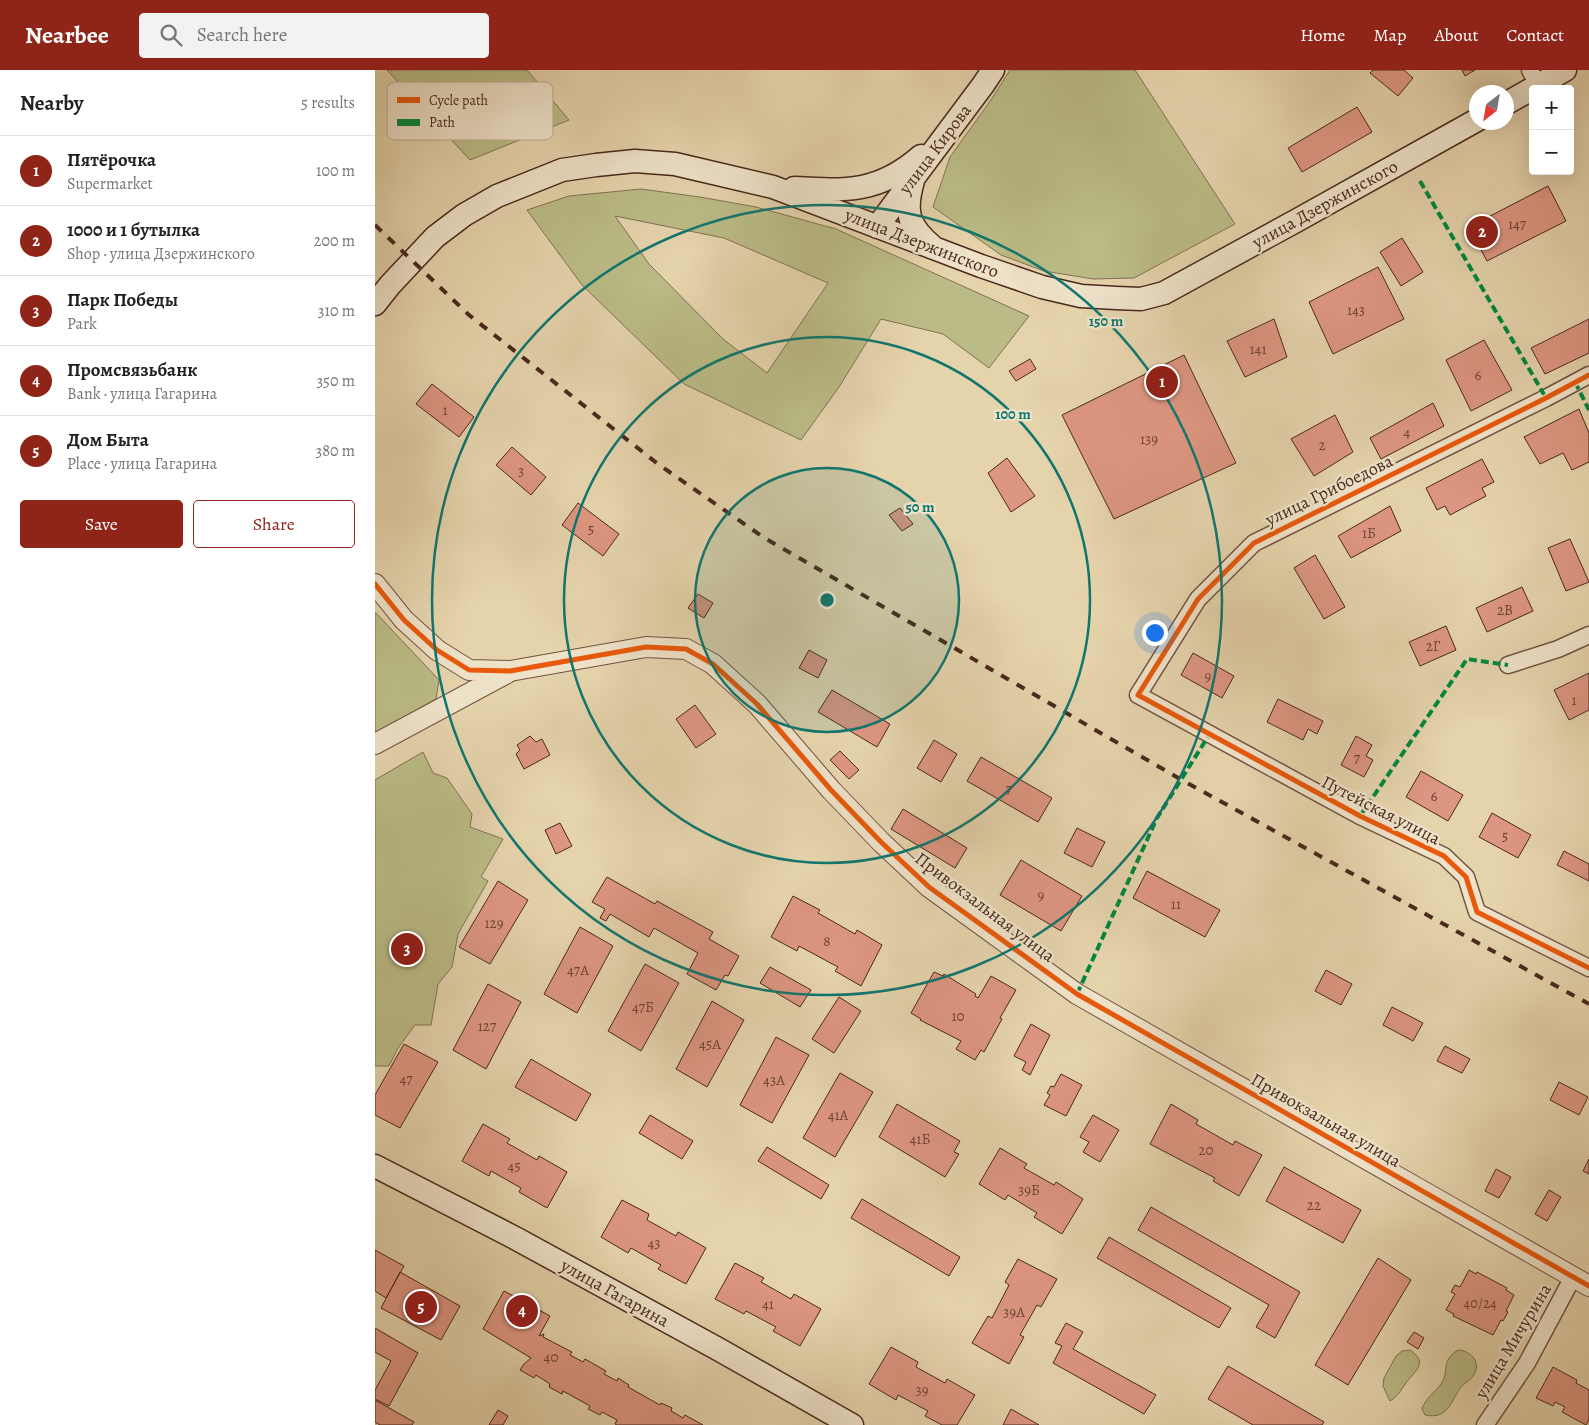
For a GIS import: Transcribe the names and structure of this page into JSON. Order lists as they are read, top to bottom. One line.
{"streets":{"main road":["улица Кирова","улица Дзержинского","улица Гагарина"],"street":["улица Грибоедова","Путейская улица","Привокзальная улица","улица Мичурина"]},"crossings":[["улица Кирова","улица Дзержинского"],["улица Грибоедова","Путейская улица"],["Привокзальная улица","улица Мичурина"]],"house_numbers":["147","143","141","6","1","4","139","2","3","5","1Б","2В","2Г","9","1","7","7","6","5","9","11","129","8","47А","47Б","10","127","45А","47","43А","41А","41Б","20","45","39Б","22","43","40/24","41","39А","40","39"],"legend":["Cycle path","Path"],"north":"bottom left","page":{"header":"Nearbee","search":"Search here","nav":["Home","Map","About","Contact"],"heading":["Nearby","5 results"],"map_buttons":["+","−"],"list":[{"mark":"1","name":"Пятёрочка","note":"Supermarket","value":"100 m"},{"mark":"2","name":"1000 и 1 бутылка","note":"Shop · улица Дзержинского","value":"200 m"},{"mark":"3","name":"Парк Победы","note":"Park","value":"310 m"},{"mark":"4","name":"Промсвязьбанк","note":"Bank · улица Гагарина","value":"350 m"},{"mark":"5","name":"Дом Быта","note":"Place · улица Гагарина","value":"380 m"}],"pins":["2","1","3","5","4"],"buttons":["Save","Share"]},"rings":["150 m","100 m","50 m"]}
